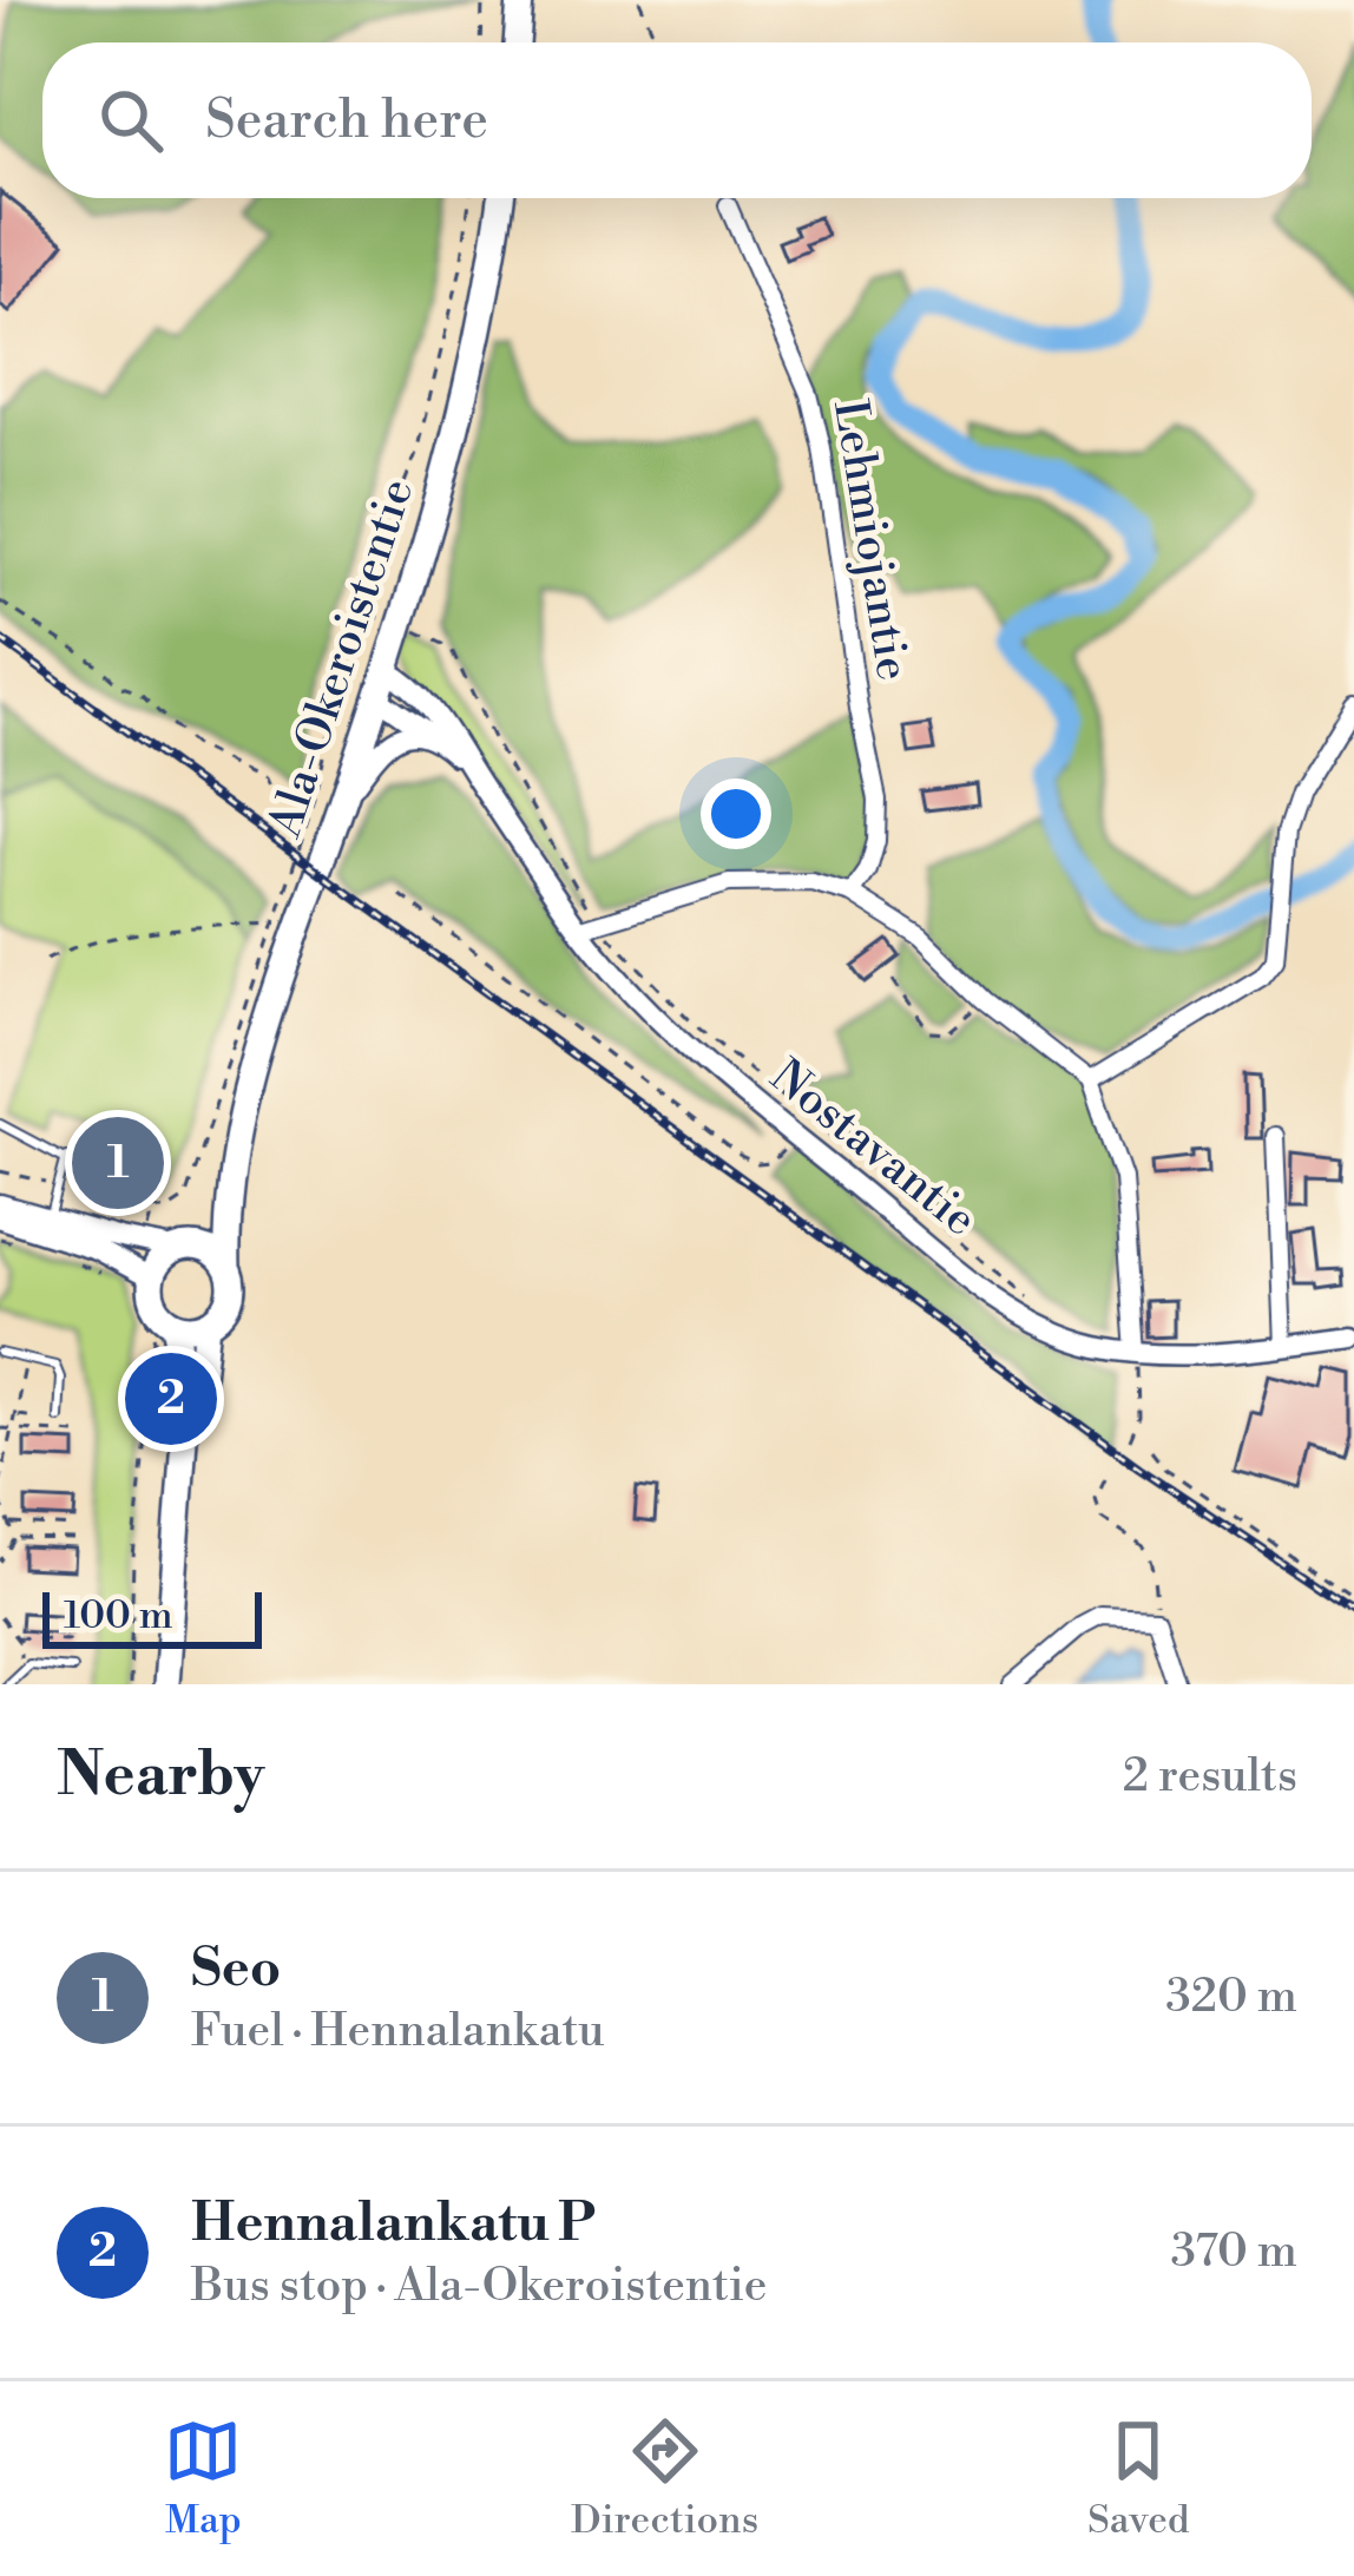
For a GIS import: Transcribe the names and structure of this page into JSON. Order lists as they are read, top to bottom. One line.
{"streets":{"main road":["Ala-Okeroistentie"],"street":["Lehmiojantie","Nostavantie"]},"crossings":[["Ala-Okeroistentie","Nostavantie"]],"scale_bar":"100 m","page":{"search":"Search here","pins":["1","2"],"scale":"100 m","heading":["Nearby","2 results"],"list":[{"mark":"1","name":"Seo","note":"Fuel · Hennalankatu","value":"320 m"},{"mark":"2","name":"Hennalankatu P","note":"Bus stop · Ala-Okeroistentie","value":"370 m"}],"nav":["Map","Directions","Saved"]}}
